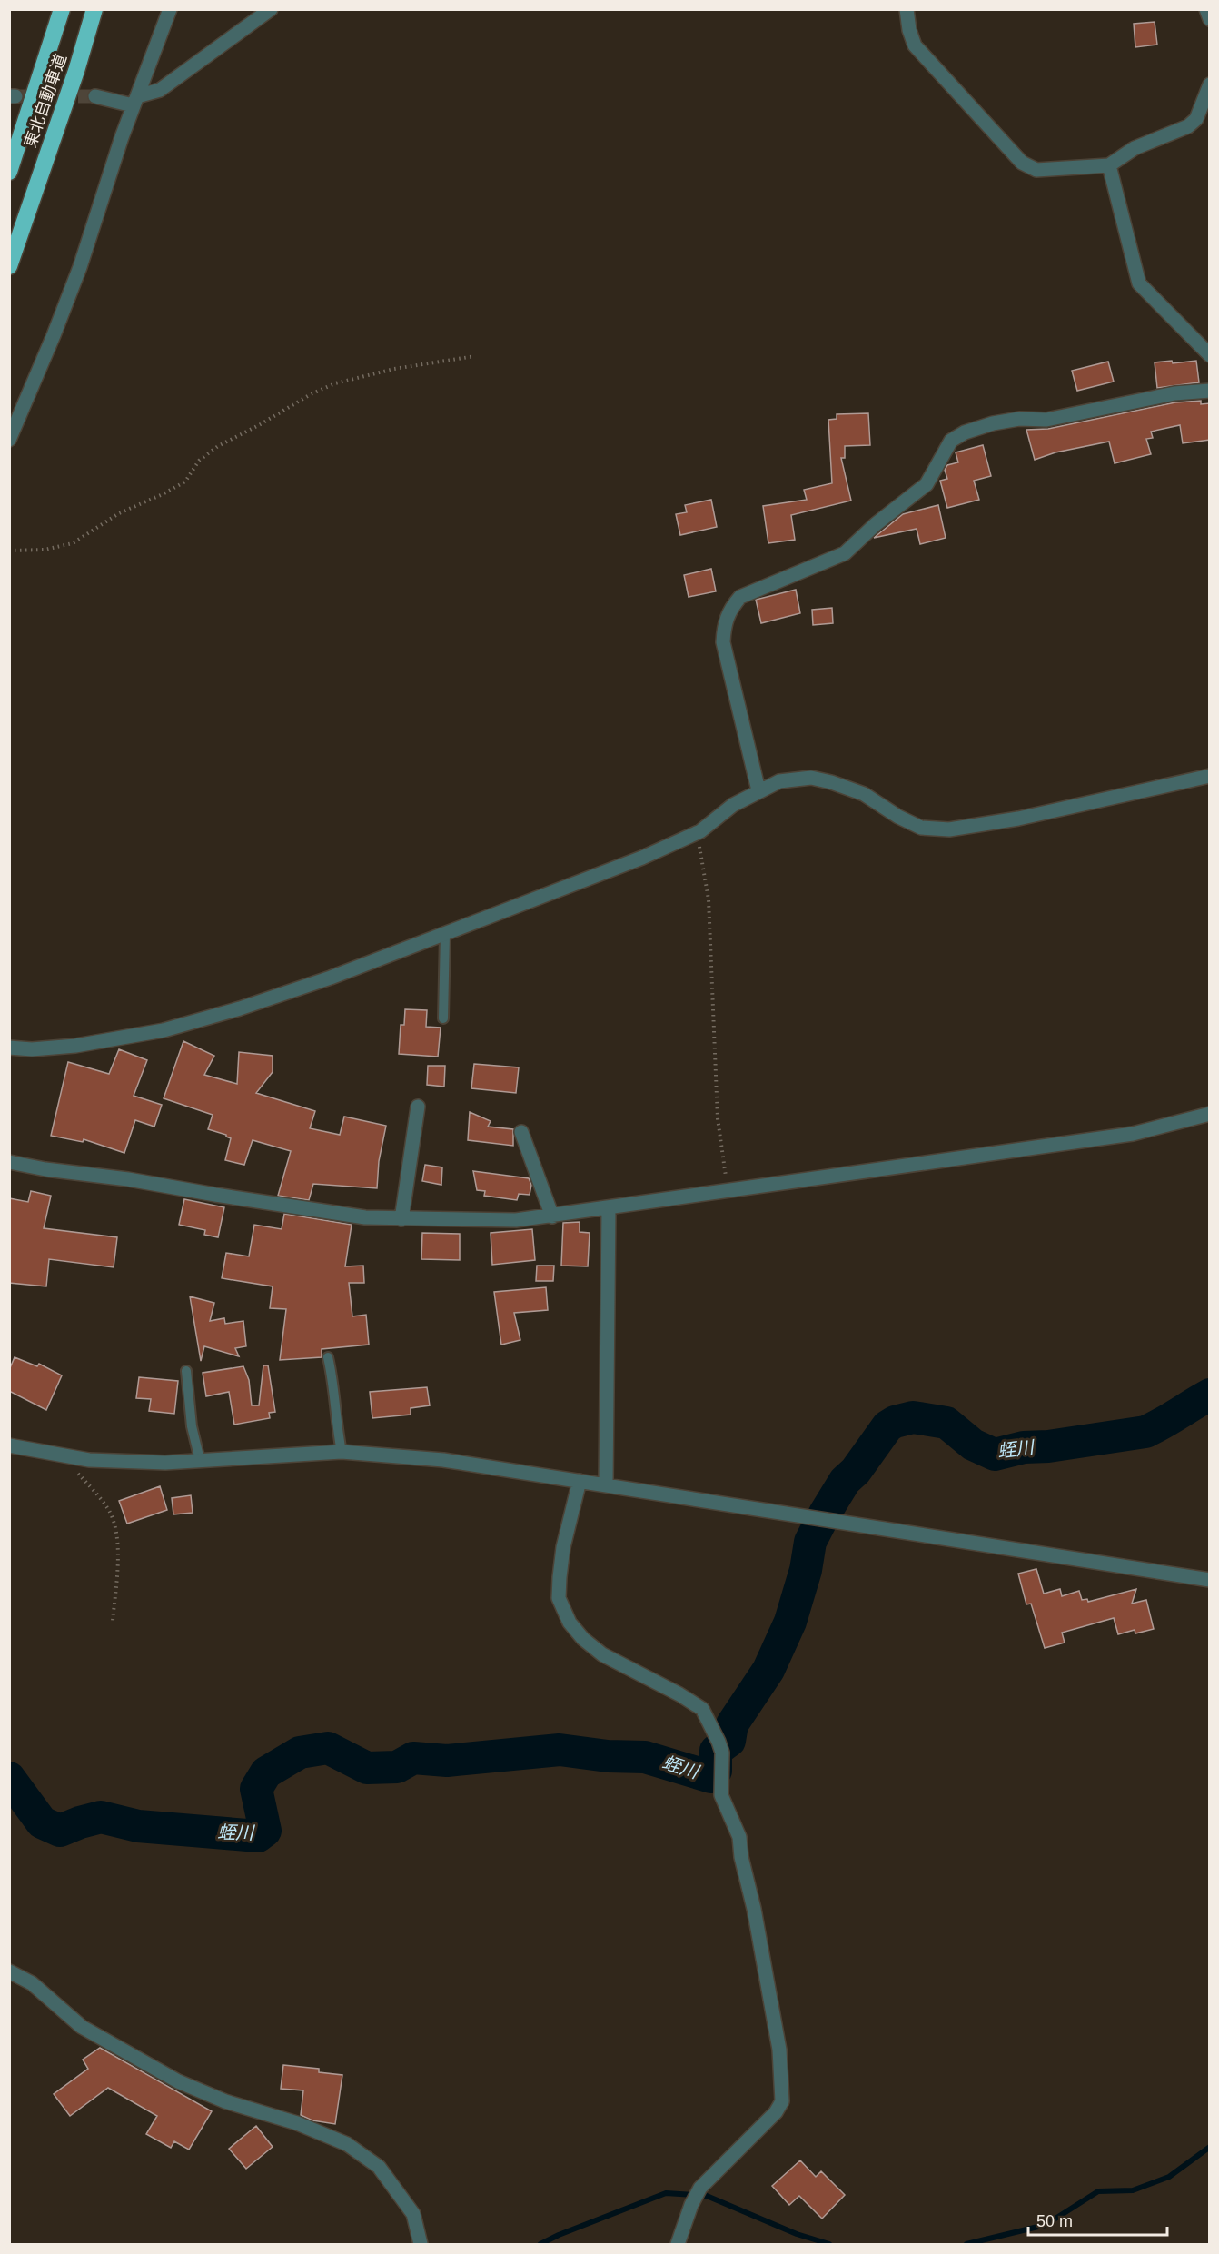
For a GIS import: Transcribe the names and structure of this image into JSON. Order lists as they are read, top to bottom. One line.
{"streets":{"highway":["東北自動車道"]},"water":["蛭川"],"scale_bar":"50 m"}
